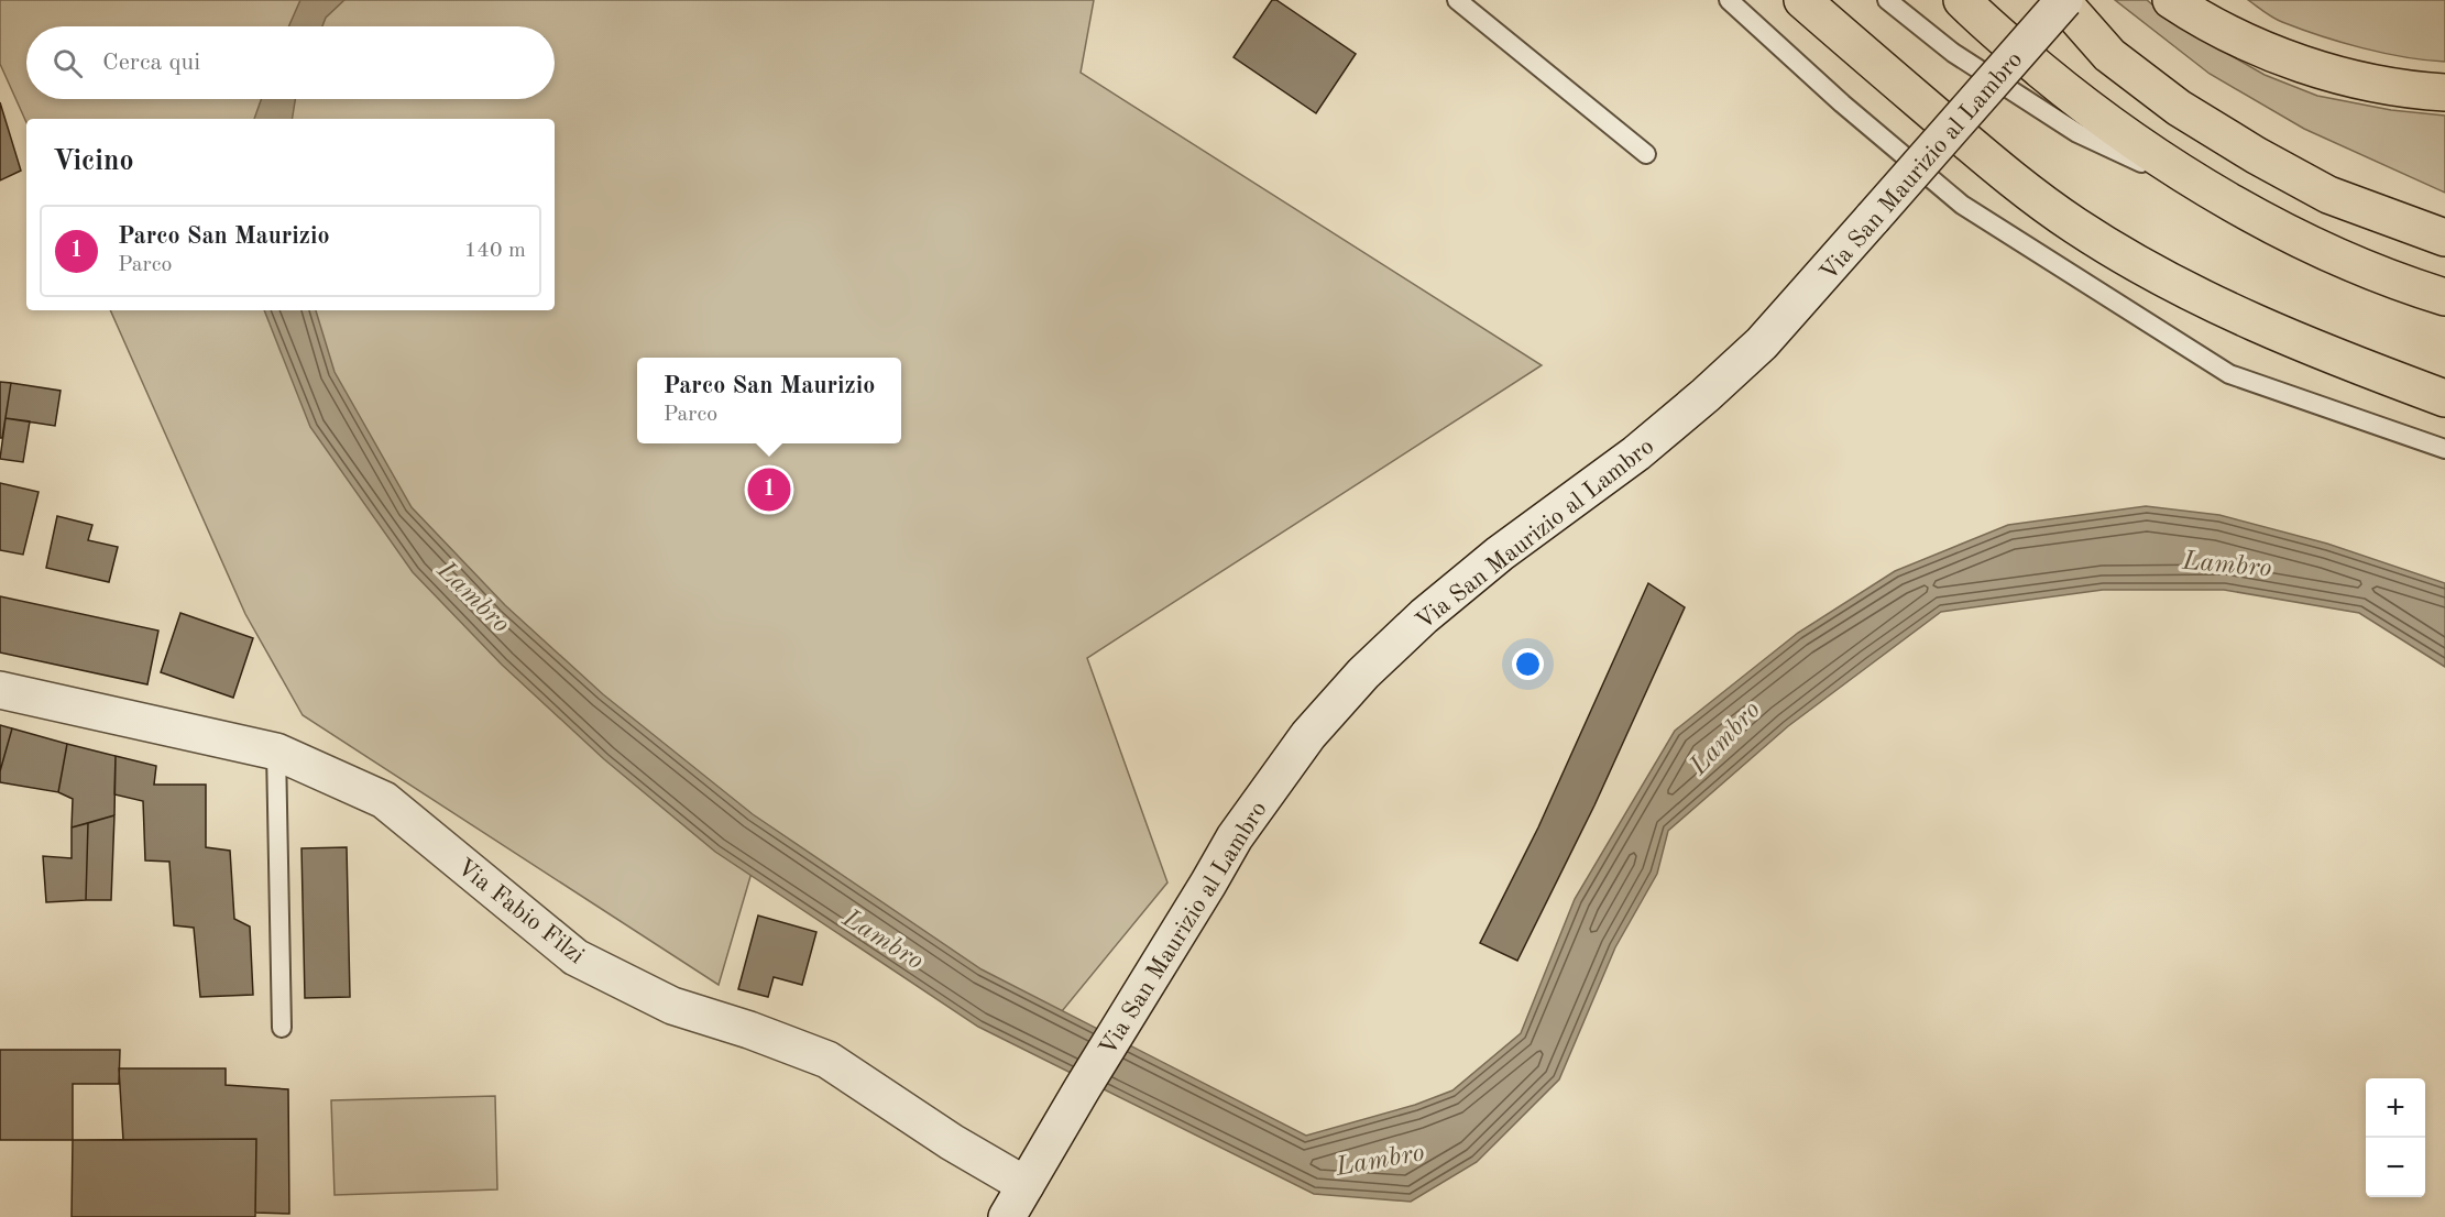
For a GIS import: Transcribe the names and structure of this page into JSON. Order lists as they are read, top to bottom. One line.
{"streets":{"main road":["Via San Maurizio al Lambro","Via Fabio Filzi"]},"crossings":[["Via San Maurizio al Lambro","Via Fabio Filzi"]],"water":["Lambro"],"page":{"search":"Cerca qui","heading":"Vicino","list":[{"mark":"1","name":"Parco San Maurizio","note":"Parco","value":"140 m"}],"popup":["Parco San Maurizio","Parco"],"pins":"1","map_buttons":["+","−"]}}
